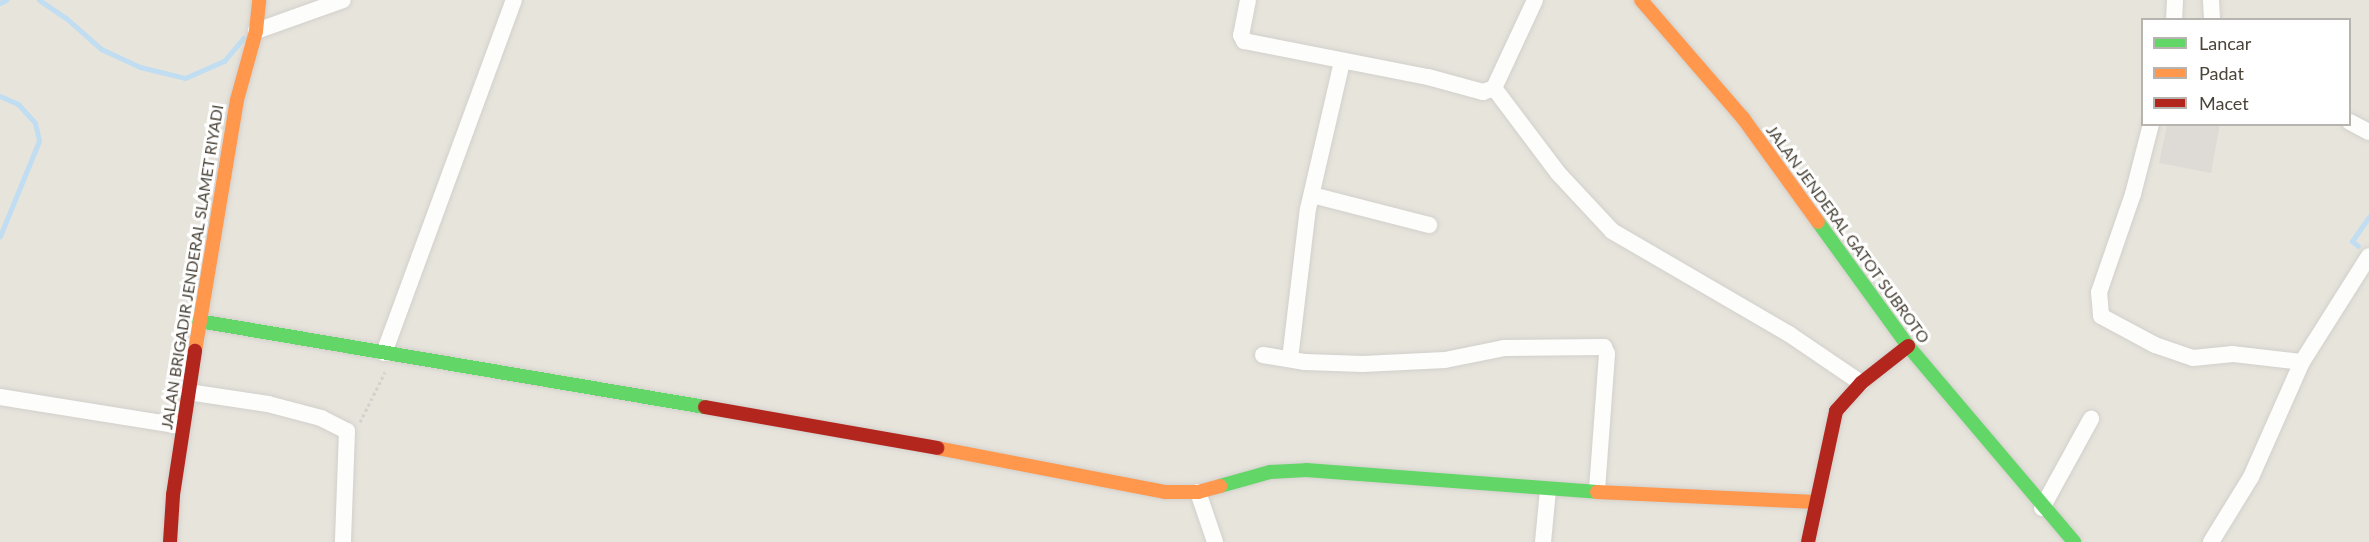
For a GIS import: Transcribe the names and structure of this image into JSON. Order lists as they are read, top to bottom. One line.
{"streets":{"main road":["JALAN JENDERAL GATOT SUBROTO","JALAN BRIGADIR JENDERAL SLAMET RIYADI"]},"legend":["Lancar","Padat","Macet"]}
